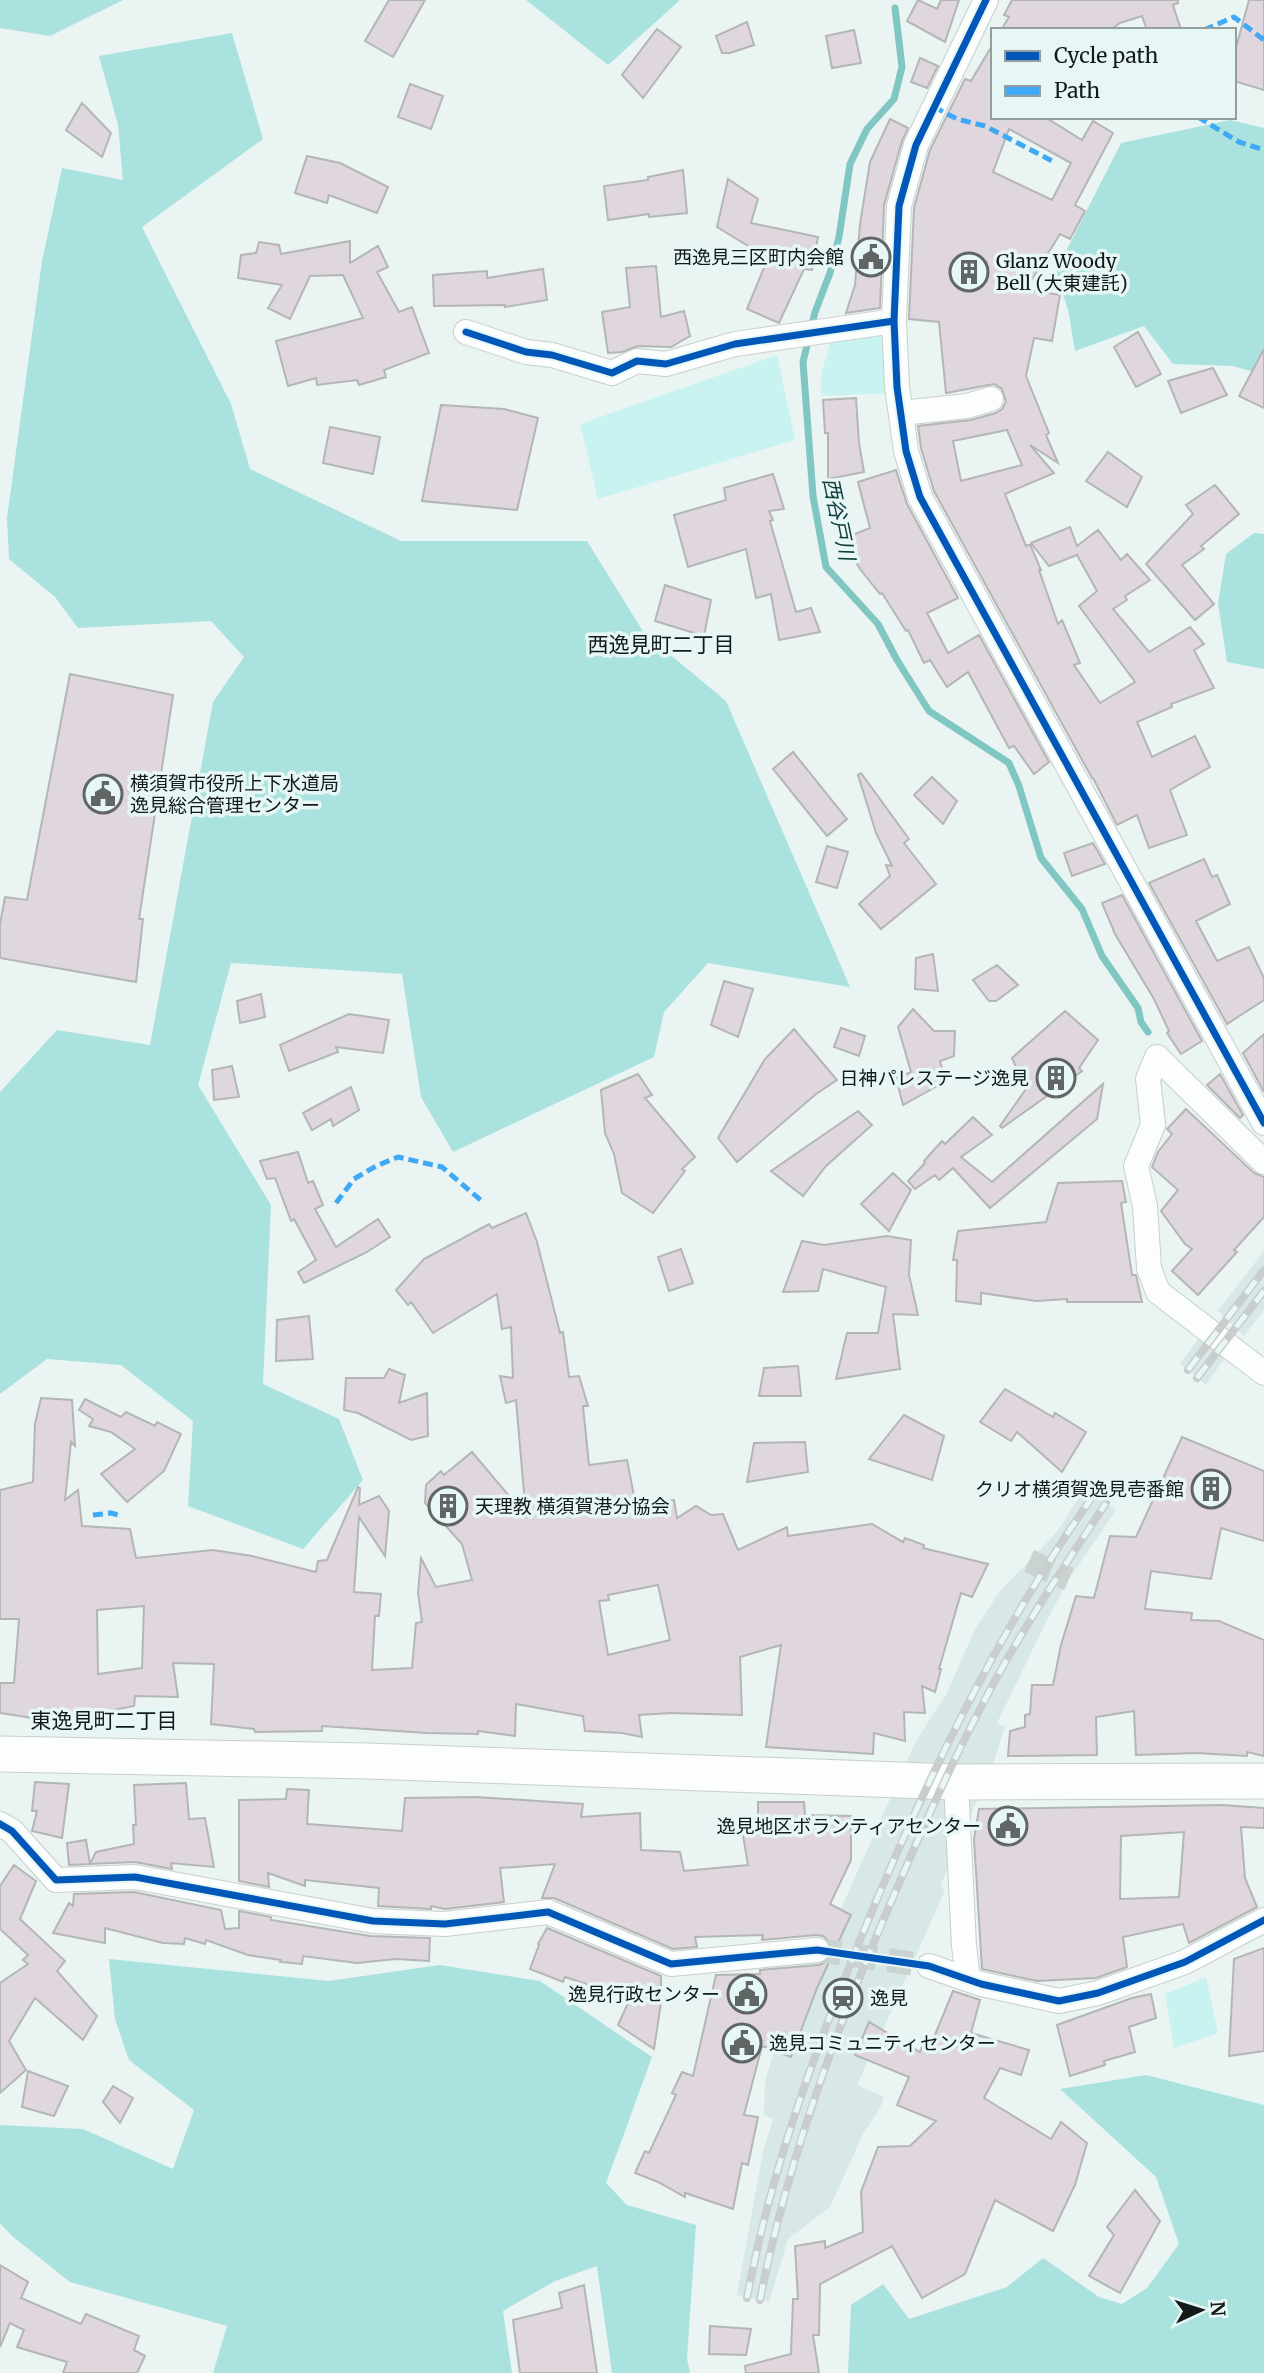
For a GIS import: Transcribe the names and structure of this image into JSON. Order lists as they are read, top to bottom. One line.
{"districts":["西逸見町二丁目","東逸見町二丁目"],"water":["西谷戸川"],"places":{"public building":["西逸見三区町内会館","横須賀市役所上下水道局 逸見総合管理センター","逸見地区ボランティアセンター","逸見行政センター","逸見コミュニティセンター"],"building":["Glanz Woody Bell (大東建託)","日神パレステージ逸見","クリオ横須賀逸見壱番館","天理教 横須賀港分協会"],"station":["逸見"]},"legend":["Cycle path","Path"],"north":"right"}
